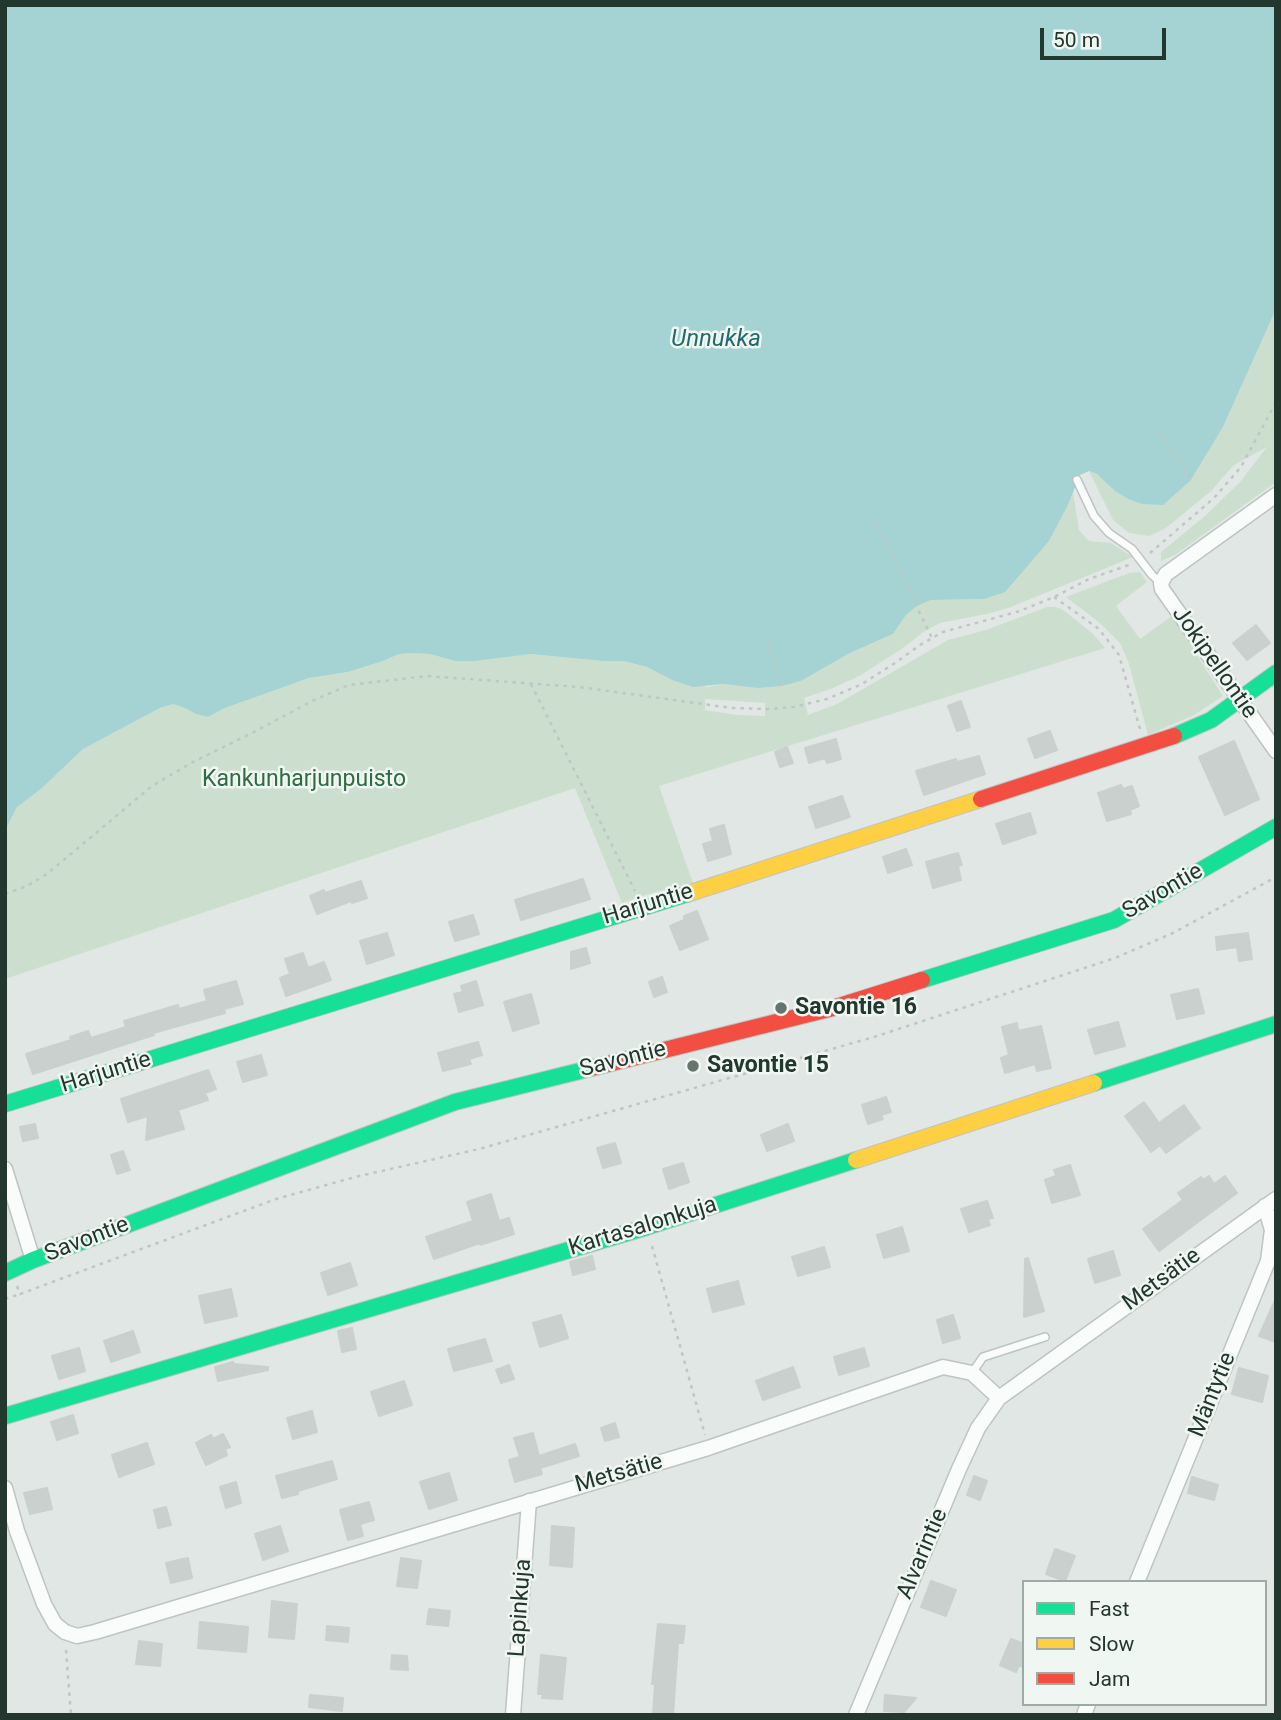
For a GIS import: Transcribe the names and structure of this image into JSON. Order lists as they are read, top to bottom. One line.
{"streets":{"street":["Jokipellontie","Savontie","Harjuntie","Kartasalonkuja","Metsätie","Mäntytie","Alvarintie","Lapinkuja"]},"crossings":[["Jokipellontie","Harjuntie"],["Metsätie","Mäntytie"],["Metsätie","Alvarintie"],["Metsätie","Lapinkuja"]],"water":["Unnukka"],"parks":["Kankunharjunpuisto"],"places":["Savontie 16","Savontie 15"],"legend":["Fast","Slow","Jam"],"scale_bar":"50 m"}
